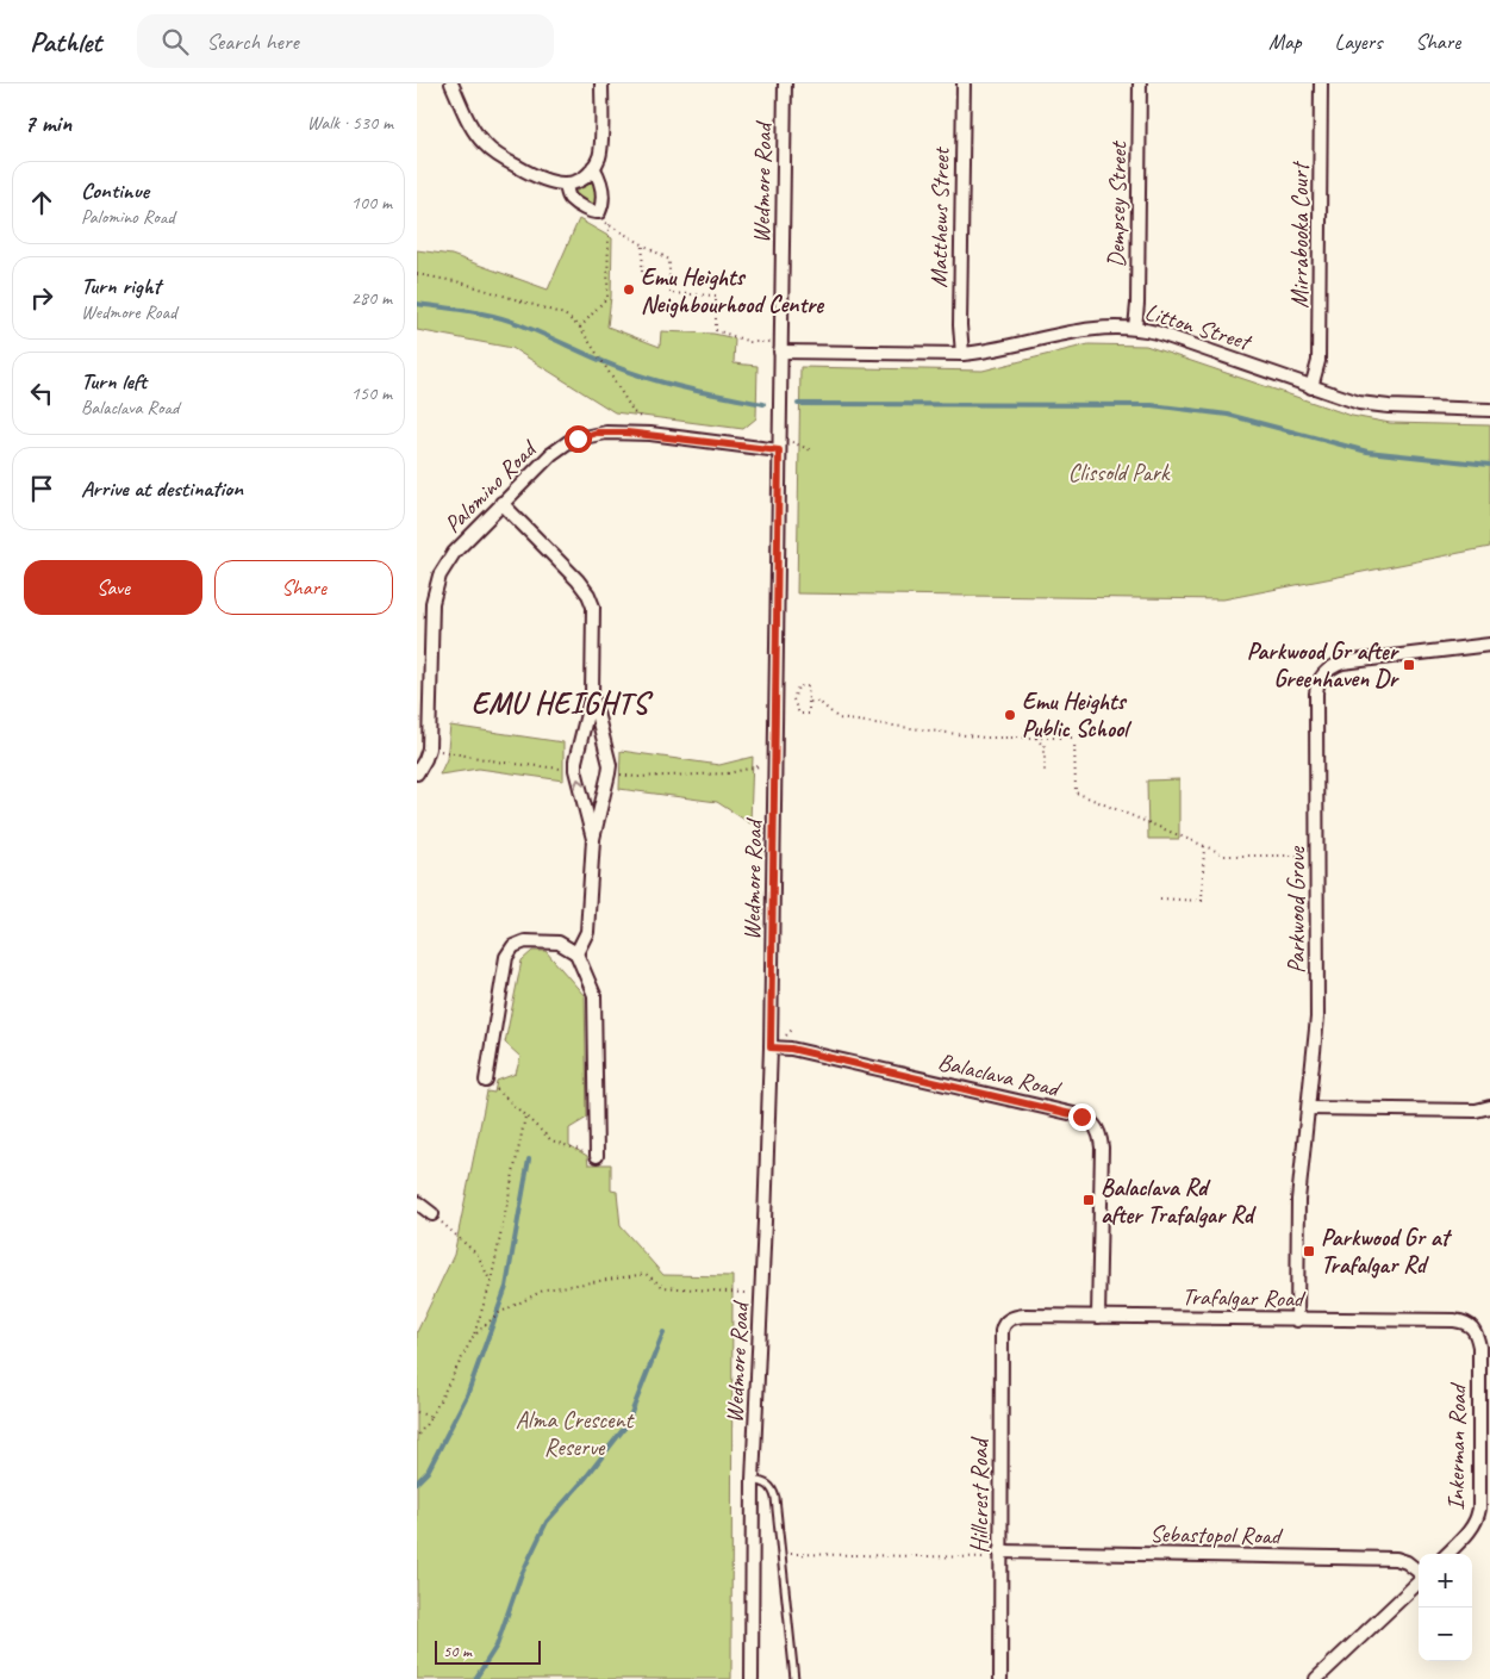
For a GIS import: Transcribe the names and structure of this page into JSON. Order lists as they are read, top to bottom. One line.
{"streets":{"street":["Wedmore Road","Dempsey Street","Matthews Street","Mirrabooka Court","Litton Street","Palomino Road","Parkwood Grove","Balaclava Road","Trafalgar Road","Inkerman Road","Hillcrest Road","Sebastopol Road"]},"crossings":[["Wedmore Road","Litton Street"],["Wedmore Road","Palomino Road"],["Wedmore Road","Balaclava Road"],["Dempsey Street","Litton Street"],["Matthews Street","Litton Street"],["Mirrabooka Court","Litton Street"],["Parkwood Grove","Trafalgar Road"],["Balaclava Road","Trafalgar Road"],["Trafalgar Road","Inkerman Road"],["Trafalgar Road","Hillcrest Road"],["Hillcrest Road","Sebastopol Road"]],"districts":["EMU HEIGHTS"],"parks":["Clissold Park","Alma Crescent Reserve"],"places":{"other":["Emu Heights Neighbourhood Centre","Emu Heights Public School"],"transit":["Parkwood Gr after Greenhaven Dr","Balaclava Rd after Trafalgar Rd","Parkwood Gr at Trafalgar Rd"]},"scale_bar":"50 m","page":{"header":"Pathlet","search":"Search here","nav":["Map","Layers","Share"],"heading":["7 min","Walk · 530 m"],"list":[["Continue","Palomino Road","100 m"],["Turn right","Wedmore Road","280 m"],["Turn left","Balaclava Road","150 m"],"Arrive at destination"],"buttons":["Save","Share"],"map_buttons":["+","−"],"scale":"50 m"}}
